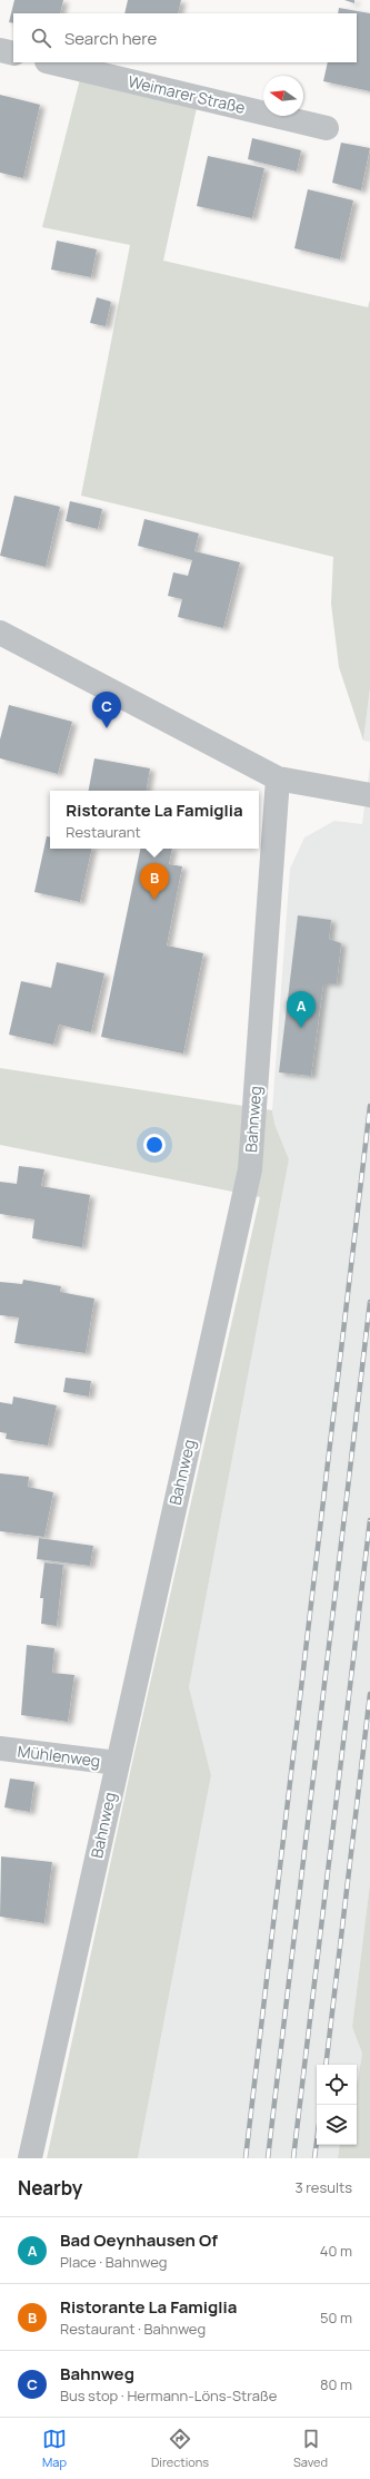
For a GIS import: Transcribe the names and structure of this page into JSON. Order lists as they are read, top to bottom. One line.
{"streets":{"street":["Weimarer Straße","Bahnweg","Mühlenweg"]},"crossings":[["Bahnweg","Mühlenweg"]],"north":"left","page":{"search":"Search here","pins":["C","B","A"],"popup":["Ristorante La Famiglia","Restaurant"],"heading":["Nearby","3 results"],"list":[{"mark":"A","name":"Bad Oeynhausen Of","note":"Place · Bahnweg","value":"40 m"},{"mark":"B","name":"Ristorante La Famiglia","note":"Restaurant · Bahnweg","value":"50 m"},{"mark":"C","name":"Bahnweg","note":"Bus stop · Hermann-Löns-Straße","value":"80 m"}],"nav":["Map","Directions","Saved"]}}
